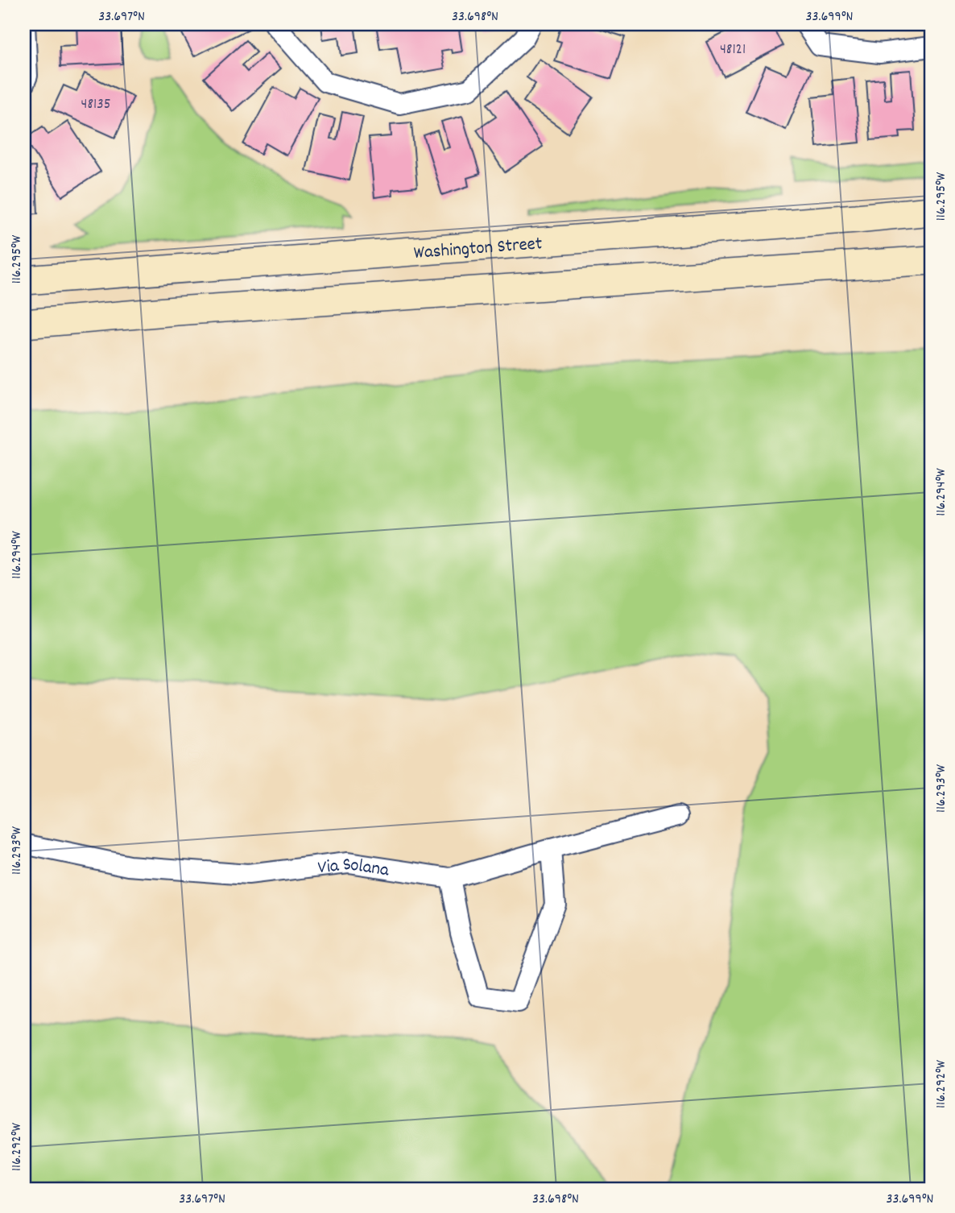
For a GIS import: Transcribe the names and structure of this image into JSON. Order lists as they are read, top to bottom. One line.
{"streets":{"main road":["Washington Street"],"street":["Via Solana"]},"house_numbers":["48121","48135"],"coordinates":["33.697°N","33.698°N","33.699°N","116.295°W","116.294°W","116.293°W","116.292°W"]}
